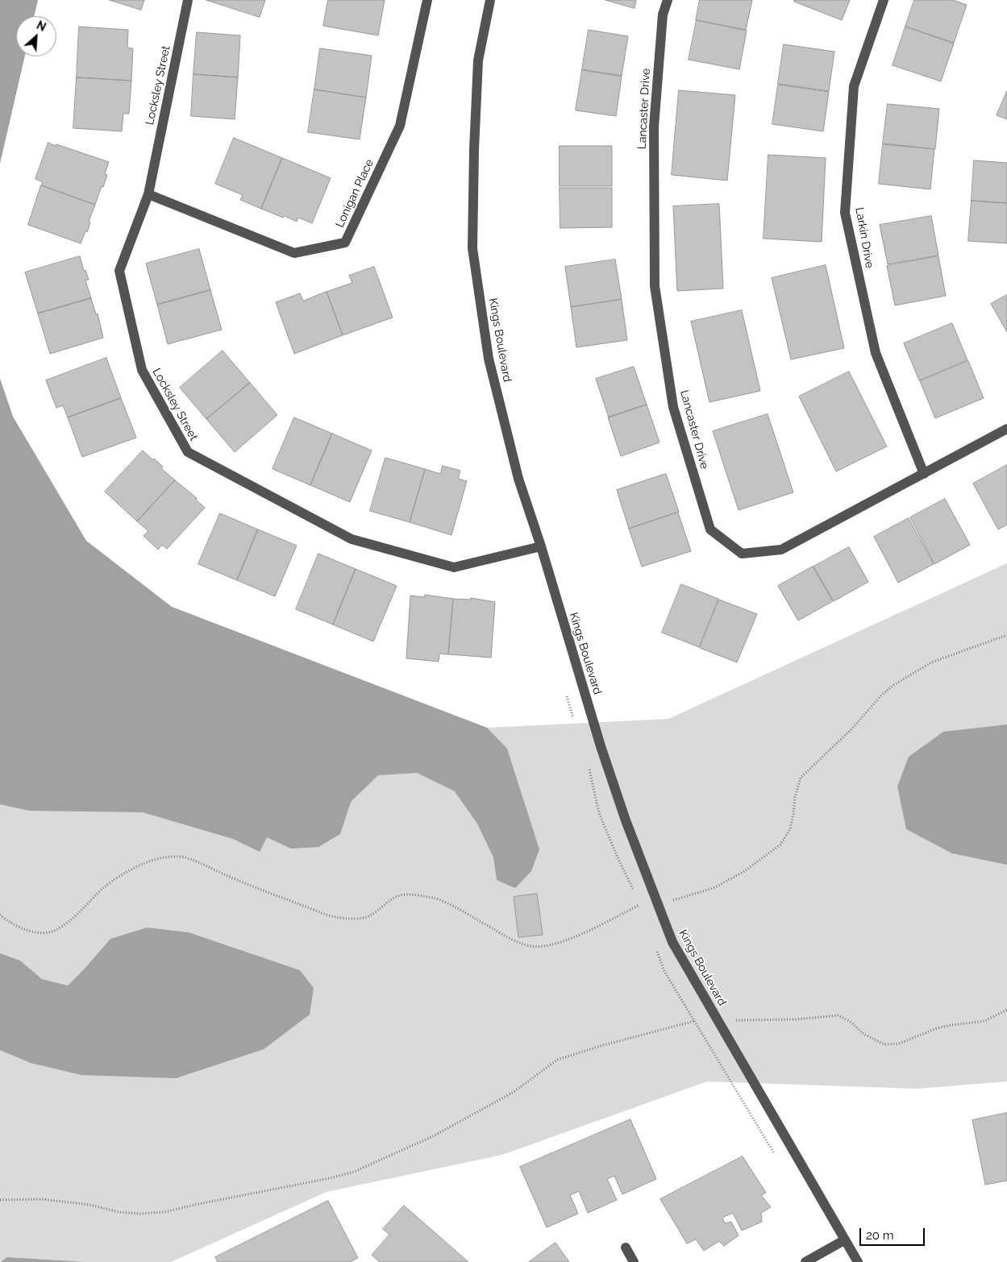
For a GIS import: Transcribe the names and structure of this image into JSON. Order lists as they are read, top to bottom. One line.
{"streets":{"street":["Locksley Street","Lancaster Drive","Lonigan Place","Larkin Drive","Kings Boulevard"]},"crossings":[["Locksley Street","Lonigan Place"],["Locksley Street","Kings Boulevard"],["Lancaster Drive","Larkin Drive"]],"scale_bar":"20 m","north":"top right"}
